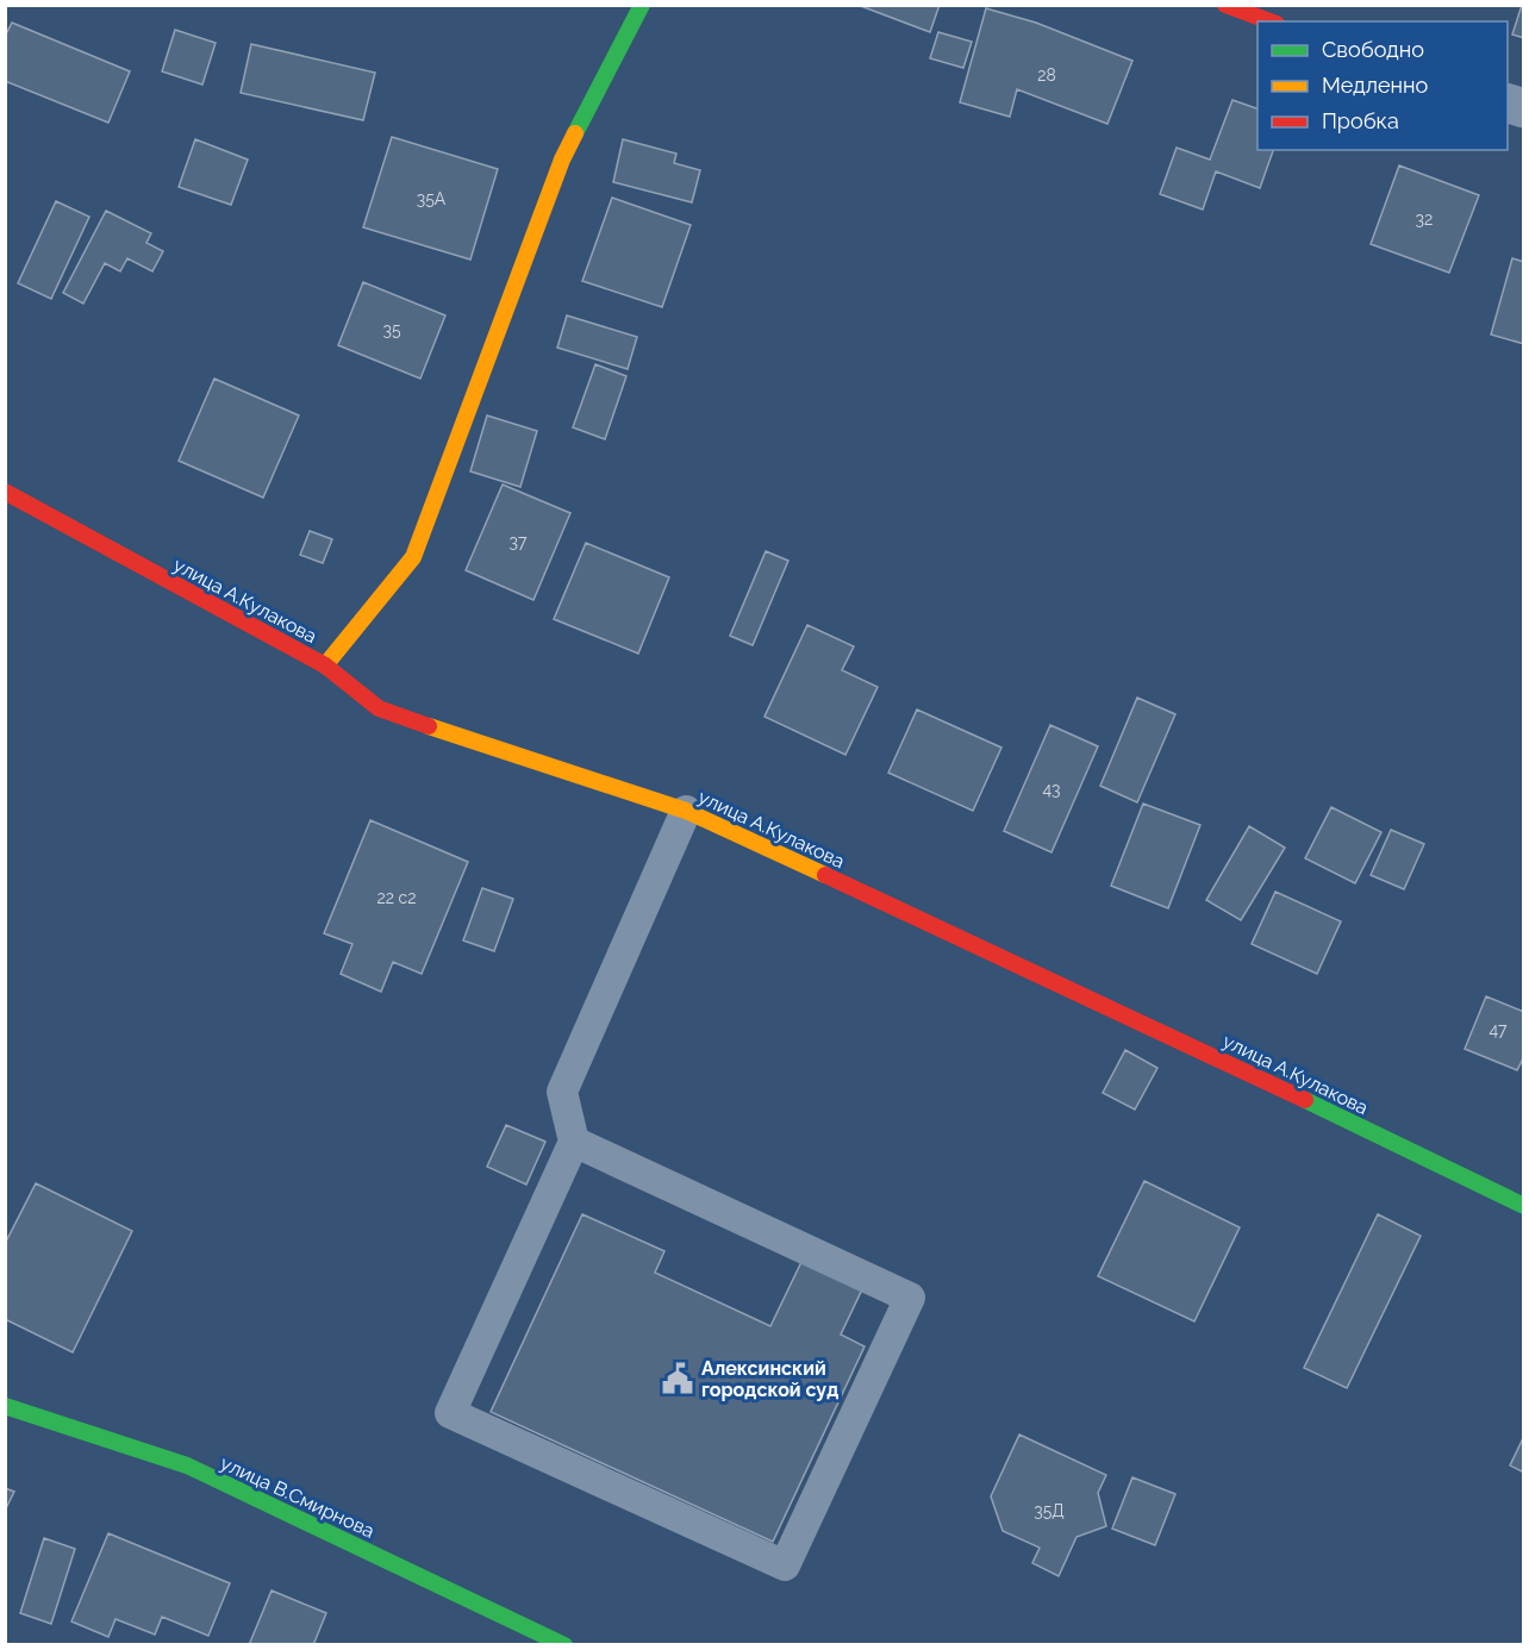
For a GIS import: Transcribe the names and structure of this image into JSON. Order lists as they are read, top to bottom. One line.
{"streets":{"street":["улица А.Кулакова","улица В.Смирнова"]},"places":{"public building":["Алексинский городской суд"]},"house_numbers":["28","35А","32","35","37","43","22 с2","47","35Д"],"legend":["Свободно","Медленно","Пробка"]}
